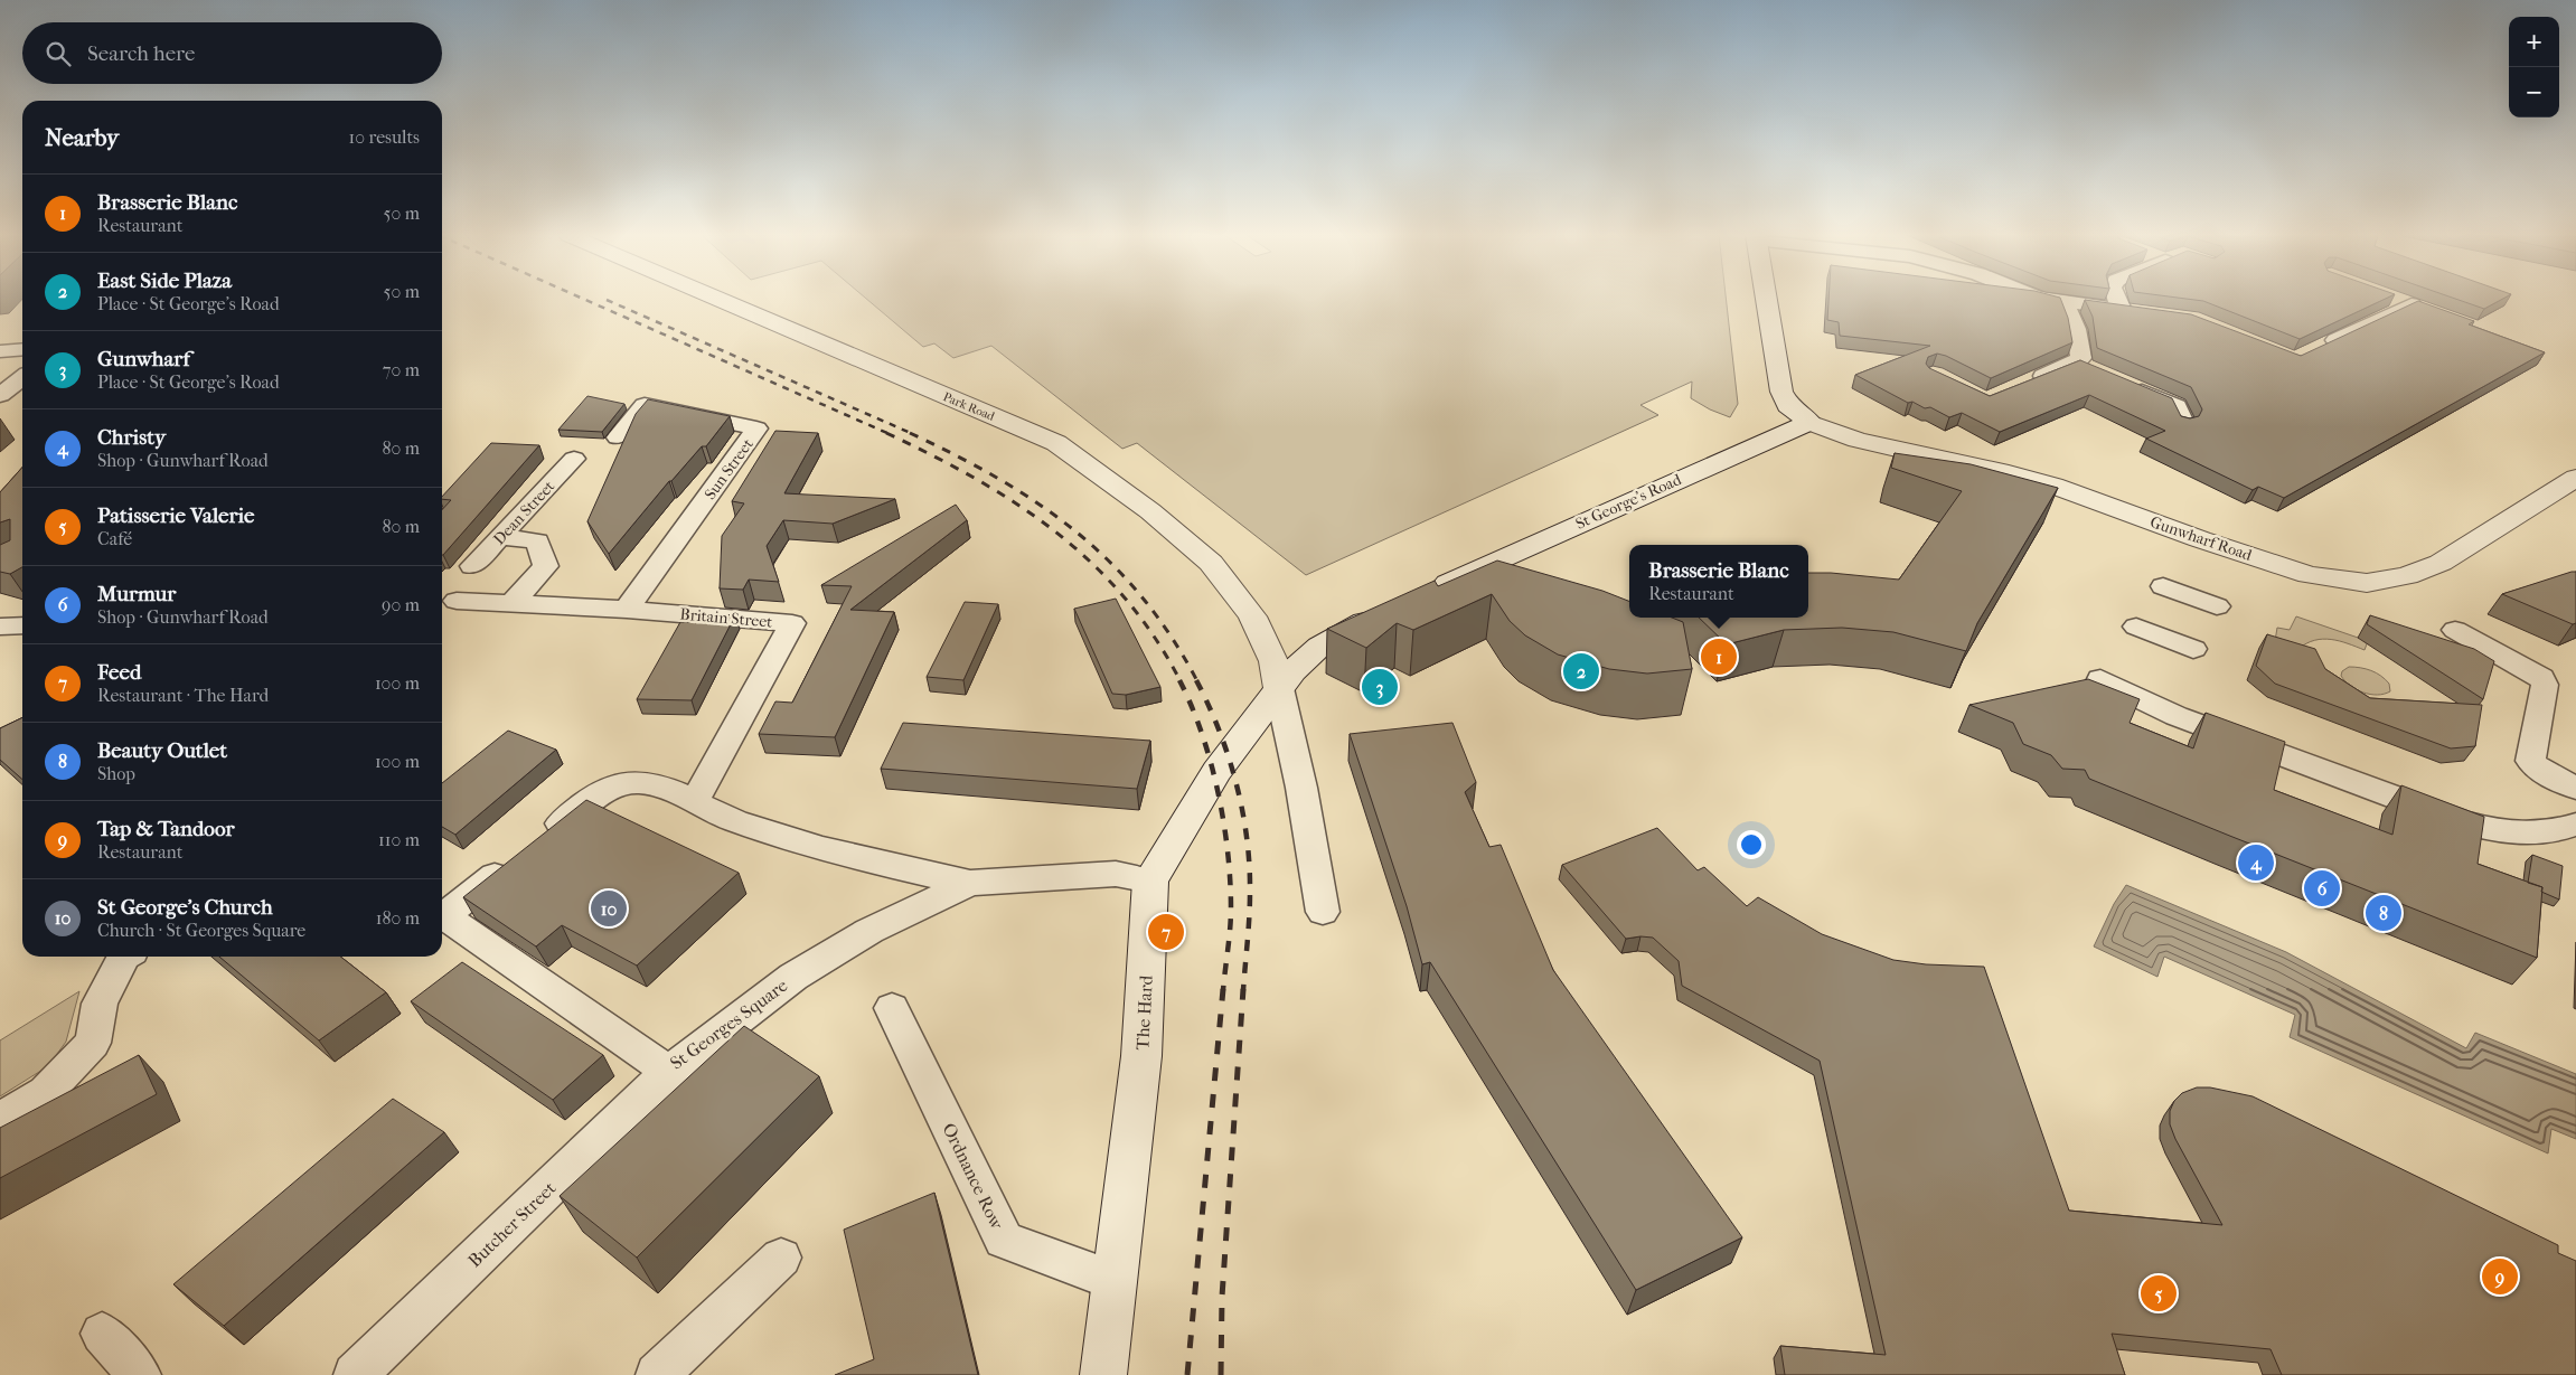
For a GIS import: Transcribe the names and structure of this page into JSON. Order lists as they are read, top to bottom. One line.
{"streets":{"street":["Park Road","Sun Street","St George's Road","Dean Street","Gunwharf Road","Britain Street","The Hard","St Georges Square","Ordnance Row","Butcher Street"]},"crossings":[["Park Road","The Hard"],["Sun Street","Britain Street"],["St George's Road","Gunwharf Road"],["Britain Street","St Georges Square"],["The Hard","St Georges Square"],["The Hard","Ordnance Row"],["St Georges Square","Butcher Street"]],"page":{"map_buttons":["+","−"],"search":"Search here","heading":["Nearby","10 results"],"list":[{"mark":"1","name":"Brasserie Blanc","note":"Restaurant","value":"50 m"},{"mark":"2","name":"East Side Plaza","note":"Place · St George's Road","value":"50 m"},{"mark":"3","name":"Gunwharf","note":"Place · St George's Road","value":"70 m"},{"mark":"4","name":"Christy","note":"Shop · Gunwharf Road","value":"80 m"},{"mark":"5","name":"Patisserie Valerie","note":"Café","value":"80 m"},{"mark":"6","name":"Murmur","note":"Shop · Gunwharf Road","value":"90 m"},{"mark":"7","name":"Feed","note":"Restaurant · The Hard","value":"100 m"},{"mark":"8","name":"Beauty Outlet","note":"Shop","value":"100 m"},{"mark":"9","name":"Tap & Tandoor","note":"Restaurant","value":"110 m"},{"mark":"10","name":"St George's Church","note":"Church · St Georges Square","value":"180 m"}],"popup":["Brasserie Blanc","Restaurant"],"pins":["1","2","3","4","6","10","8","7","9","5"]}}
